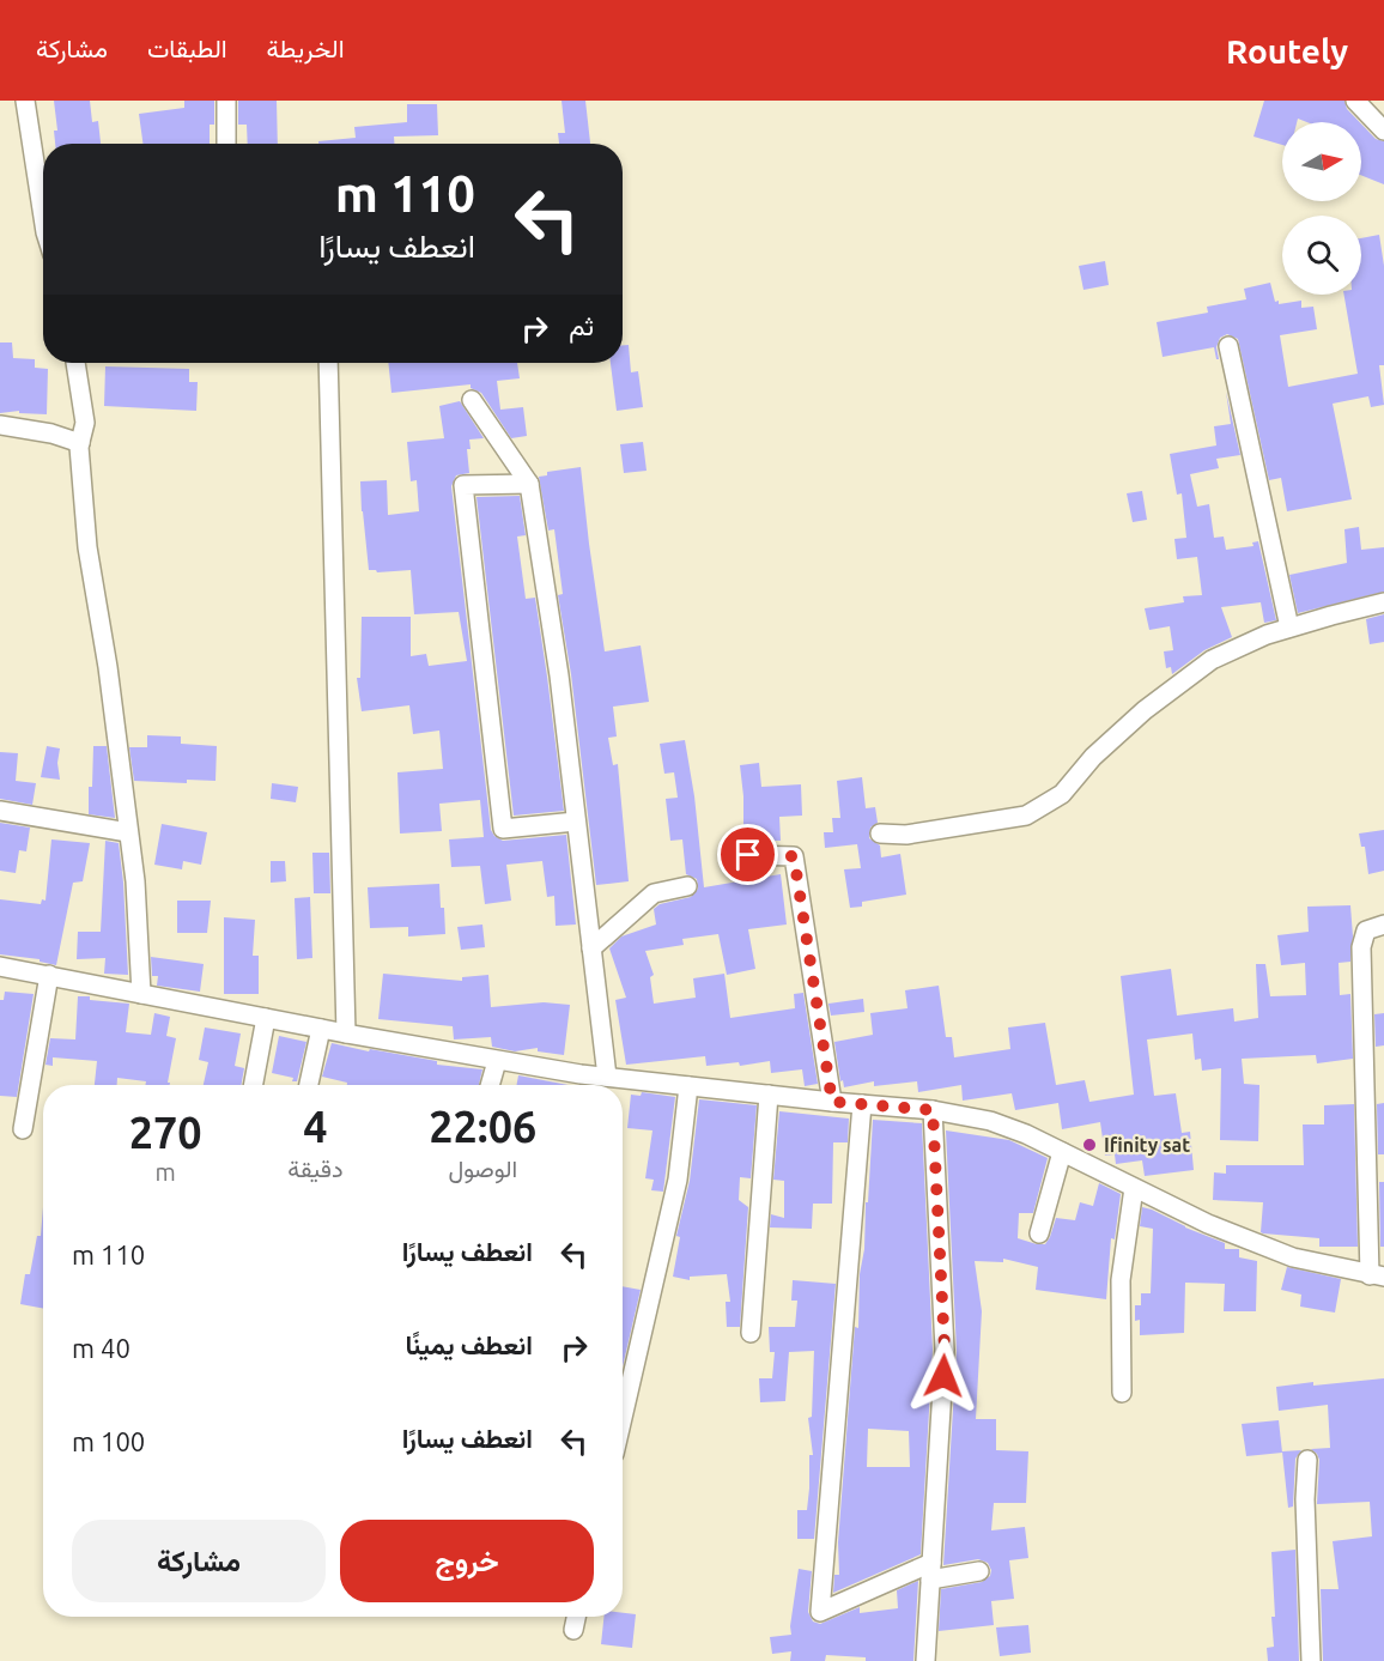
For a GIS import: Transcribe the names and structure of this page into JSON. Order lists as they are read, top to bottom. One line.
{"places":["Ifinity sat"],"north":"right","page":{"header":"Routely","nav":["الخريطة","الطبقات","مشاركة"],"turn":["110 m","انعطف يسارًا"],"then":"ثم","eta":["22:06","الوصول","4","دقيقة","270","m"],"list":[{"name":"انعطف يسارًا","value":"110 m"},{"name":"انعطف يمينًا","value":"40 m"},{"name":"انعطف يسارًا","value":"100 m"}],"buttons":["خروج","مشاركة"]}}
